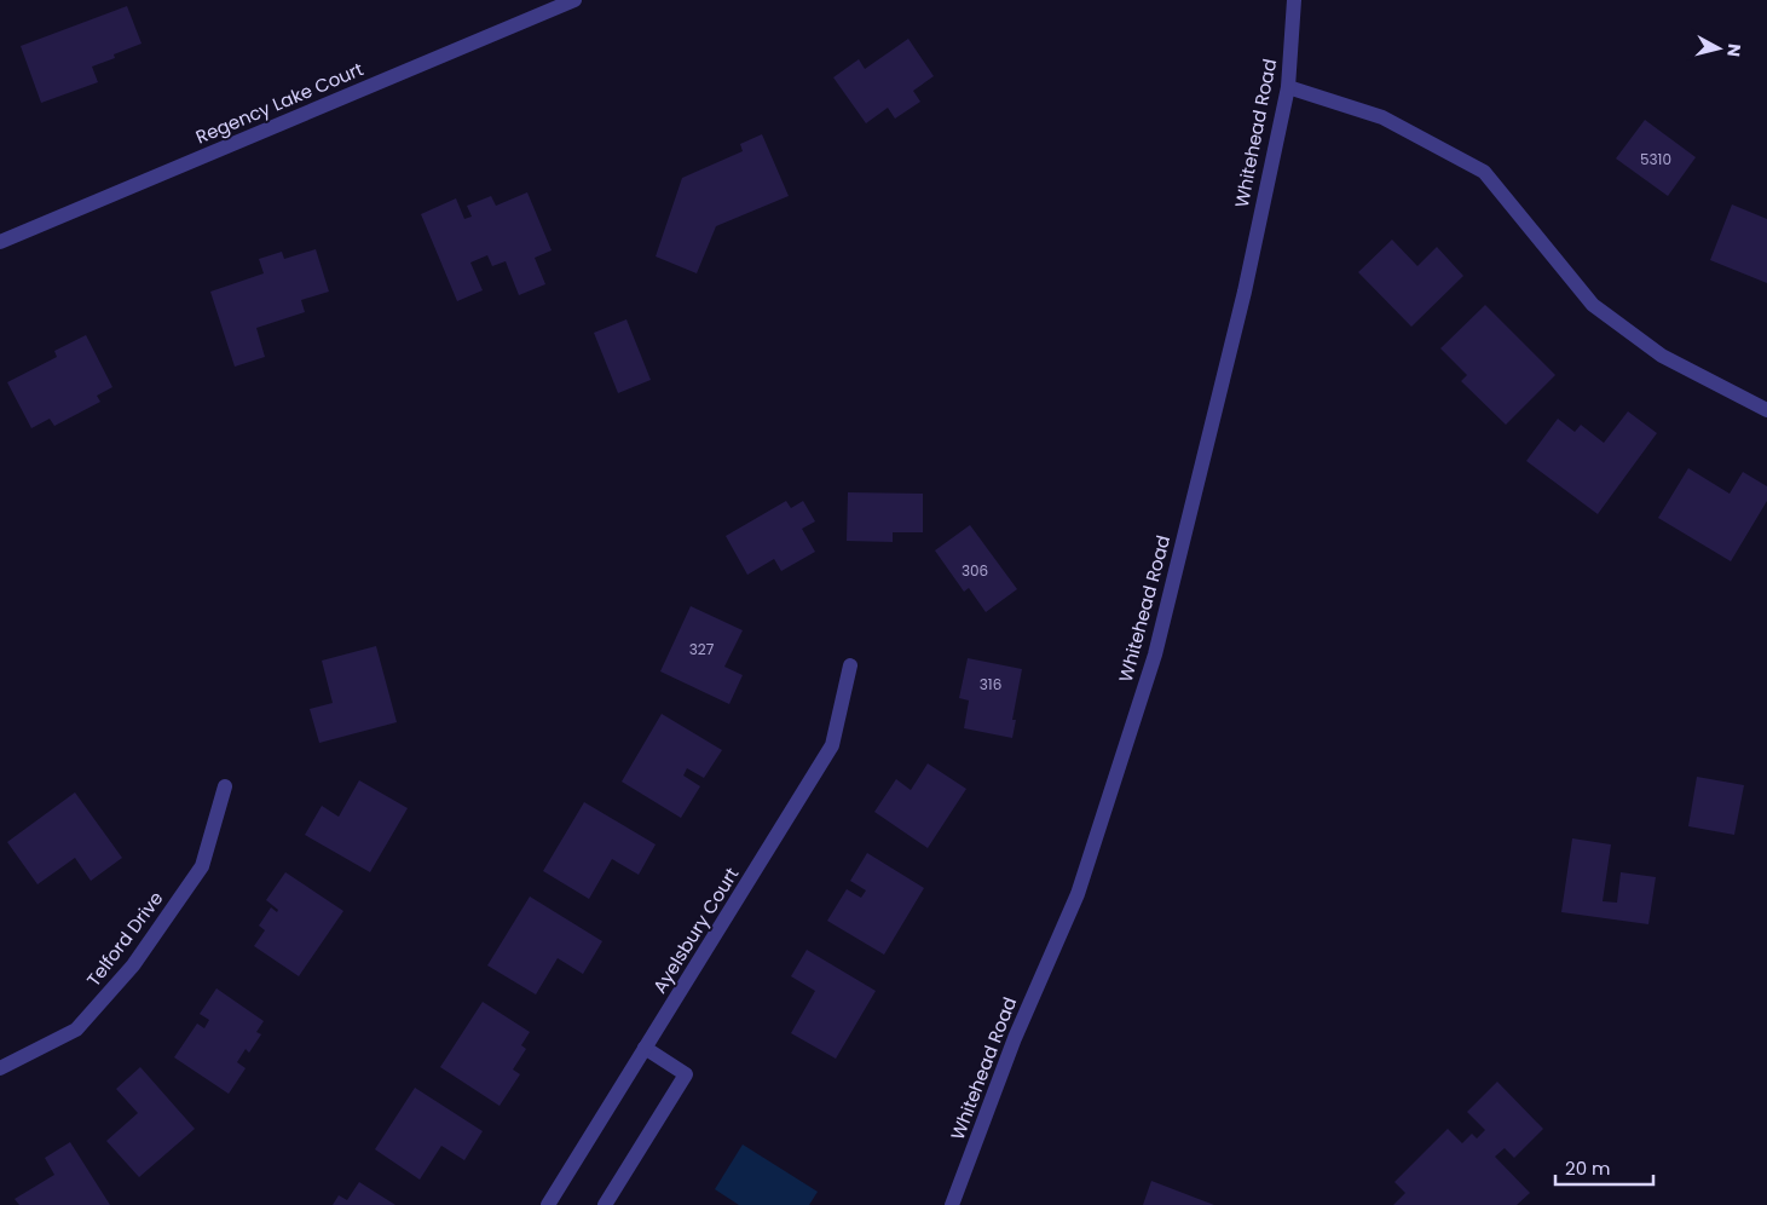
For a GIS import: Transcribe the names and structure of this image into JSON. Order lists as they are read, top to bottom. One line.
{"streets":{"street":["Regency Lake Court","Whitehead Road","Ayelsbury Court","Telford Drive"]},"house_numbers":["5310","306","327","316"],"scale_bar":"20 m","north":"right"}
